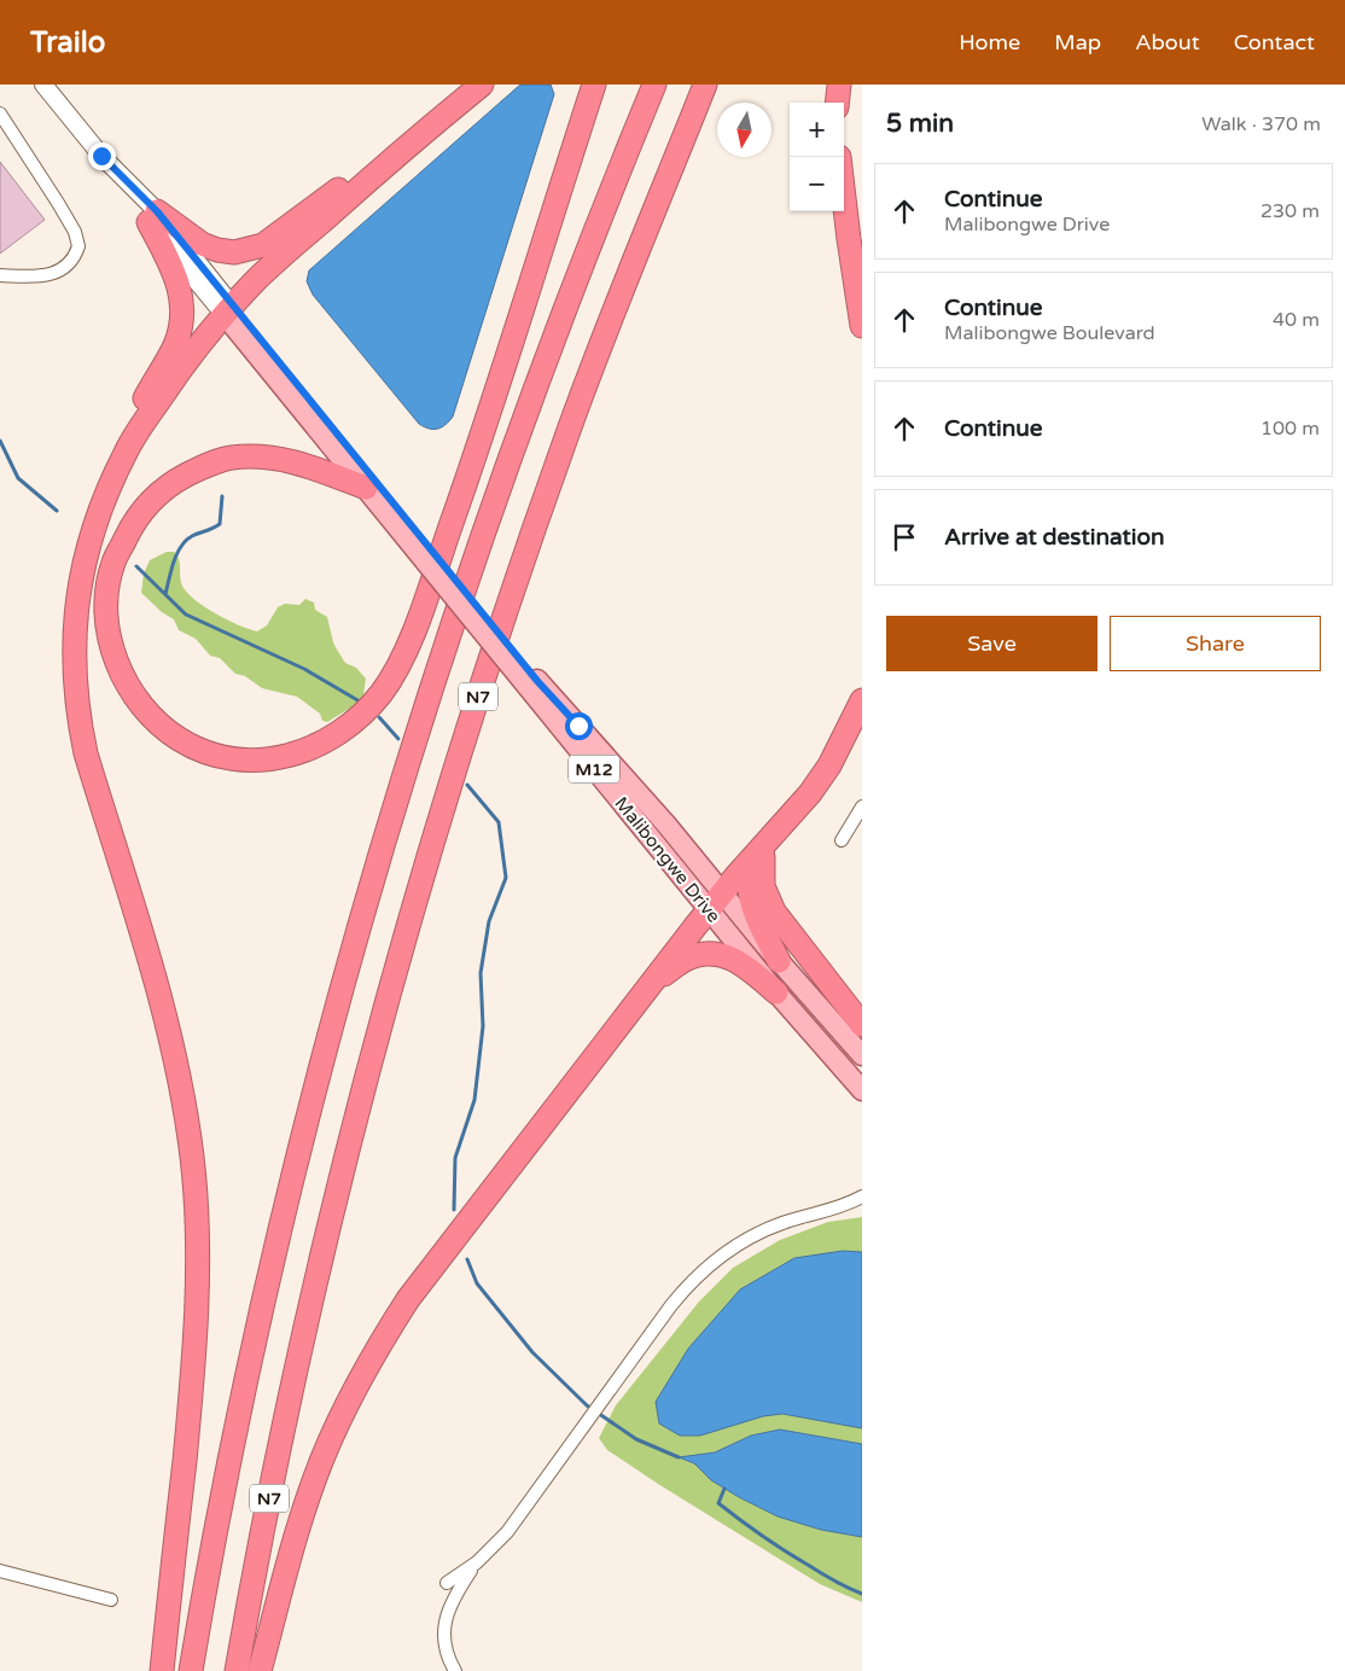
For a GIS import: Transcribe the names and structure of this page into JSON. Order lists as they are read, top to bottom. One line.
{"streets":{"highway":["N7"],"main road":["M12","Malibongwe Drive"]},"crossings":[["M12","Malibongwe Drive"]],"north":"bottom","page":{"header":"Trailo","nav":["Home","Map","About","Contact"],"heading":["5 min","Walk · 370 m"],"map_buttons":["+","−"],"list":[["Continue","Malibongwe Drive","230 m"],["Continue","Malibongwe Boulevard","40 m"],["Continue","100 m"],"Arrive at destination"],"buttons":["Save","Share"]}}
